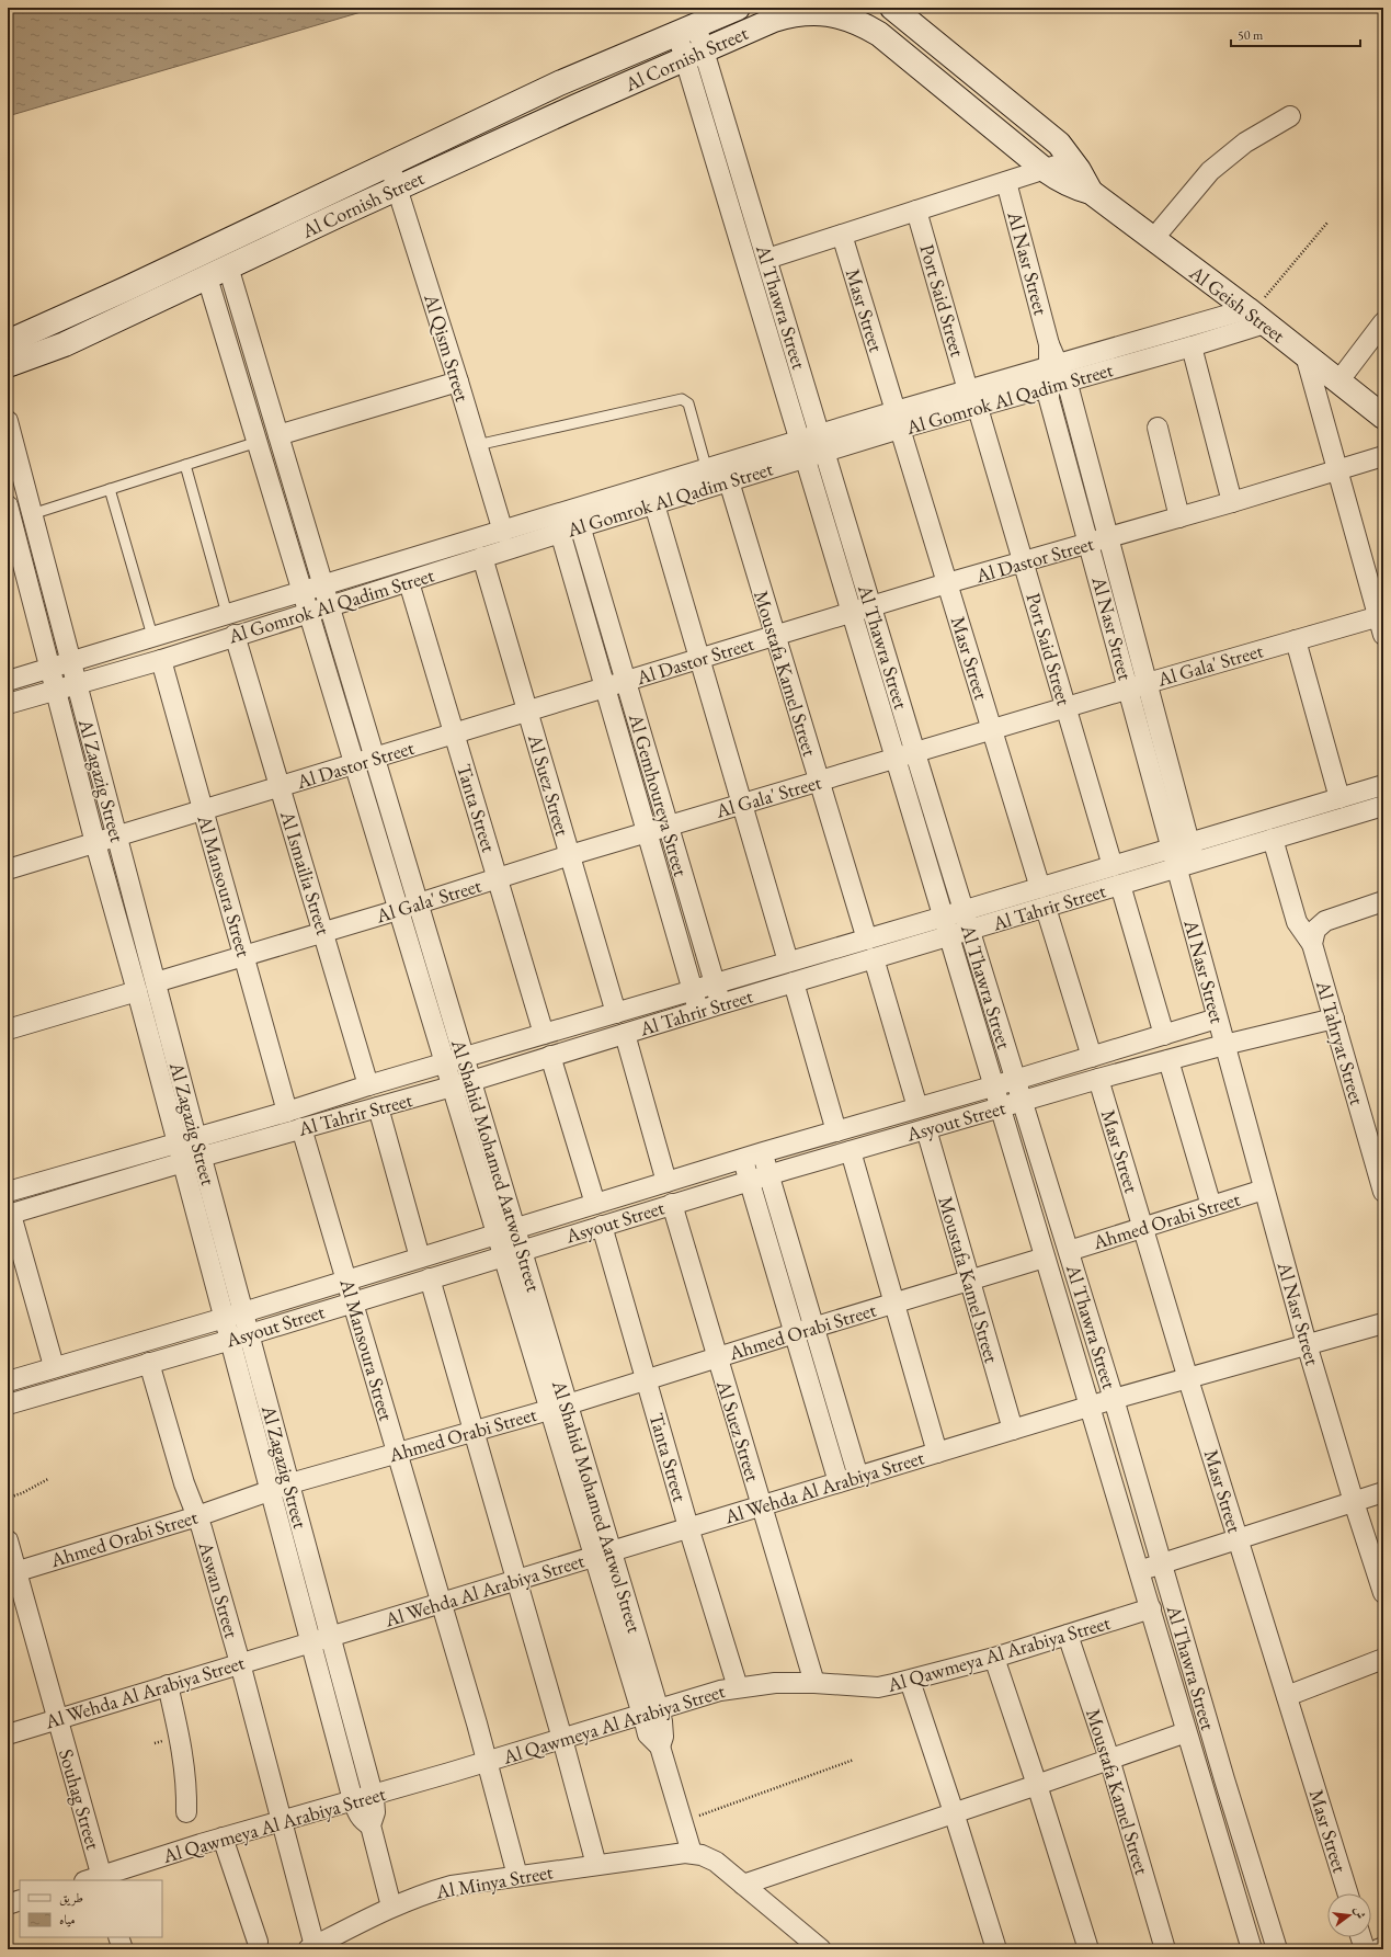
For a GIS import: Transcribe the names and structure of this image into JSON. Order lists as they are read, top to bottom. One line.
{"streets":{"main road":["Al Cornish Street","Al Geish Street"],"street":["Al Nasr Street","Port Said Street","Al Thawra Street","Masr Street","Al Qism Street","Al Gomrok Al Qadim Street","Al Dastor Street","Al Gala' Street","Moustafa Kamel Street","Al Zagazig Street","Al Suez Street","Al Gemhoureya Street","Tanta Street","Al Ismailia Street","Al Mansoura Street","Al Tahrir Street","Al Tahryat Street","Asyout Street","Al Shahid Mohamed Aatwol Street","Ahmed Orabi Street","Al Wehda Al Arabiya Street","Aswan Street","Al Qawmeya Al Arabiya Street","Souhag Street","Al Minya Street"]},"crossings":[["Al Cornish Street","Al Geish Street"],["Al Cornish Street","Al Thawra Street"],["Al Cornish Street","Al Qism Street"],["Al Cornish Street","Al Shahid Mohamed Aatwol Street"],["Al Nasr Street","Al Gomrok Al Qadim Street"],["Al Nasr Street","Al Dastor Street"],["Al Nasr Street","Al Gala' Street"],["Al Nasr Street","Al Tahrir Street"],["Al Nasr Street","Asyout Street"],["Al Nasr Street","Ahmed Orabi Street"],["Al Nasr Street","Al Wehda Al Arabiya Street"],["Port Said Street","Al Gomrok Al Qadim Street"],["Port Said Street","Al Dastor Street"],["Port Said Street","Al Gala' Street"],["Port Said Street","Al Tahrir Street"],["Al Geish Street","Al Gomrok Al Qadim Street"],["Al Thawra Street","Al Gomrok Al Qadim Street"],["Al Thawra Street","Al Dastor Street"],["Al Thawra Street","Al Gala' Street"],["Al Thawra Street","Al Tahrir Street"],["Al Thawra Street","Asyout Street"],["Al Thawra Street","Ahmed Orabi Street"],["Al Thawra Street","Al Wehda Al Arabiya Street"],["Al Thawra Street","Al Qawmeya Al Arabiya Street"],["Masr Street","Al Gomrok Al Qadim Street"],["Masr Street","Al Dastor Street"],["Masr Street","Al Gala' Street"],["Masr Street","Al Tahrir Street"],["Masr Street","Asyout Street"],["Masr Street","Ahmed Orabi Street"],["Masr Street","Al Wehda Al Arabiya Street"],["Al Qism Street","Al Gomrok Al Qadim Street"],["Al Gomrok Al Qadim Street","Moustafa Kamel Street"],["Al Gomrok Al Qadim Street","Al Zagazig Street"],["Al Gomrok Al Qadim Street","Al Suez Street"],["Al Gomrok Al Qadim Street","Al Gemhoureya Street"],["Al Gomrok Al Qadim Street","Tanta Street"],["Al Gomrok Al Qadim Street","Al Ismailia Street"],["Al Gomrok Al Qadim Street","Al Mansoura Street"],["Al Gomrok Al Qadim Street","Al Shahid Mohamed Aatwol Street"],["Al Dastor Street","Moustafa Kamel Street"],["Al Dastor Street","Al Zagazig Street"],["Al Dastor Street","Al Suez Street"],["Al Dastor Street","Al Gemhoureya Street"],["Al Dastor Street","Tanta Street"],["Al Dastor Street","Al Ismailia Street"],["Al Dastor Street","Al Mansoura Street"],["Al Dastor Street","Al Shahid Mohamed Aatwol Street"],["Al Gala' Street","Moustafa Kamel Street"],["Al Gala' Street","Al Zagazig Street"],["Al Gala' Street","Al Suez Street"],["Al Gala' Street","Al Gemhoureya Street"],["Al Gala' Street","Tanta Street"],["Al Gala' Street","Al Ismailia Street"],["Al Gala' Street","Al Mansoura Street"],["Al Gala' Street","Al Shahid Mohamed Aatwol Street"],["Moustafa Kamel Street","Al Tahrir Street"],["Moustafa Kamel Street","Asyout Street"],["Moustafa Kamel Street","Ahmed Orabi Street"],["Moustafa Kamel Street","Al Wehda Al Arabiya Street"],["Moustafa Kamel Street","Al Qawmeya Al Arabiya Street"],["Al Zagazig Street","Al Tahrir Street"],["Al Zagazig Street","Asyout Street"],["Al Zagazig Street","Ahmed Orabi Street"],["Al Zagazig Street","Al Wehda Al Arabiya Street"],["Al Zagazig Street","Al Qawmeya Al Arabiya Street"],["Al Zagazig Street","Al Minya Street"],["Al Suez Street","Al Tahrir Street"],["Al Suez Street","Asyout Street"],["Al Suez Street","Ahmed Orabi Street"],["Al Suez Street","Al Wehda Al Arabiya Street"],["Al Suez Street","Al Qawmeya Al Arabiya Street"],["Al Gemhoureya Street","Al Tahrir Street"],["Tanta Street","Al Tahrir Street"],["Tanta Street","Asyout Street"],["Tanta Street","Ahmed Orabi Street"],["Tanta Street","Al Wehda Al Arabiya Street"],["Tanta Street","Al Qawmeya Al Arabiya Street"],["Al Ismailia Street","Al Tahrir Street"],["Al Mansoura Street","Al Tahrir Street"],["Al Mansoura Street","Asyout Street"],["Al Mansoura Street","Ahmed Orabi Street"],["Al Mansoura Street","Al Wehda Al Arabiya Street"],["Al Mansoura Street","Al Qawmeya Al Arabiya Street"],["Al Mansoura Street","Al Minya Street"],["Al Tahrir Street","Al Shahid Mohamed Aatwol Street"],["Al Tahryat Street","Asyout Street"],["Asyout Street","Al Shahid Mohamed Aatwol Street"],["Asyout Street","Aswan Street"],["Al Shahid Mohamed Aatwol Street","Ahmed Orabi Street"],["Al Shahid Mohamed Aatwol Street","Al Wehda Al Arabiya Street"],["Al Shahid Mohamed Aatwol Street","Al Qawmeya Al Arabiya Street"],["Al Shahid Mohamed Aatwol Street","Al Minya Street"],["Ahmed Orabi Street","Aswan Street"],["Ahmed Orabi Street","Souhag Street"],["Al Wehda Al Arabiya Street","Aswan Street"],["Al Wehda Al Arabiya Street","Souhag Street"],["Aswan Street","Al Qawmeya Al Arabiya Street"],["Aswan Street","Al Minya Street"],["Al Qawmeya Al Arabiya Street","Souhag Street"]],"legend":["طريق","مياه"],"scale_bar":"50 m","north":"right"}
